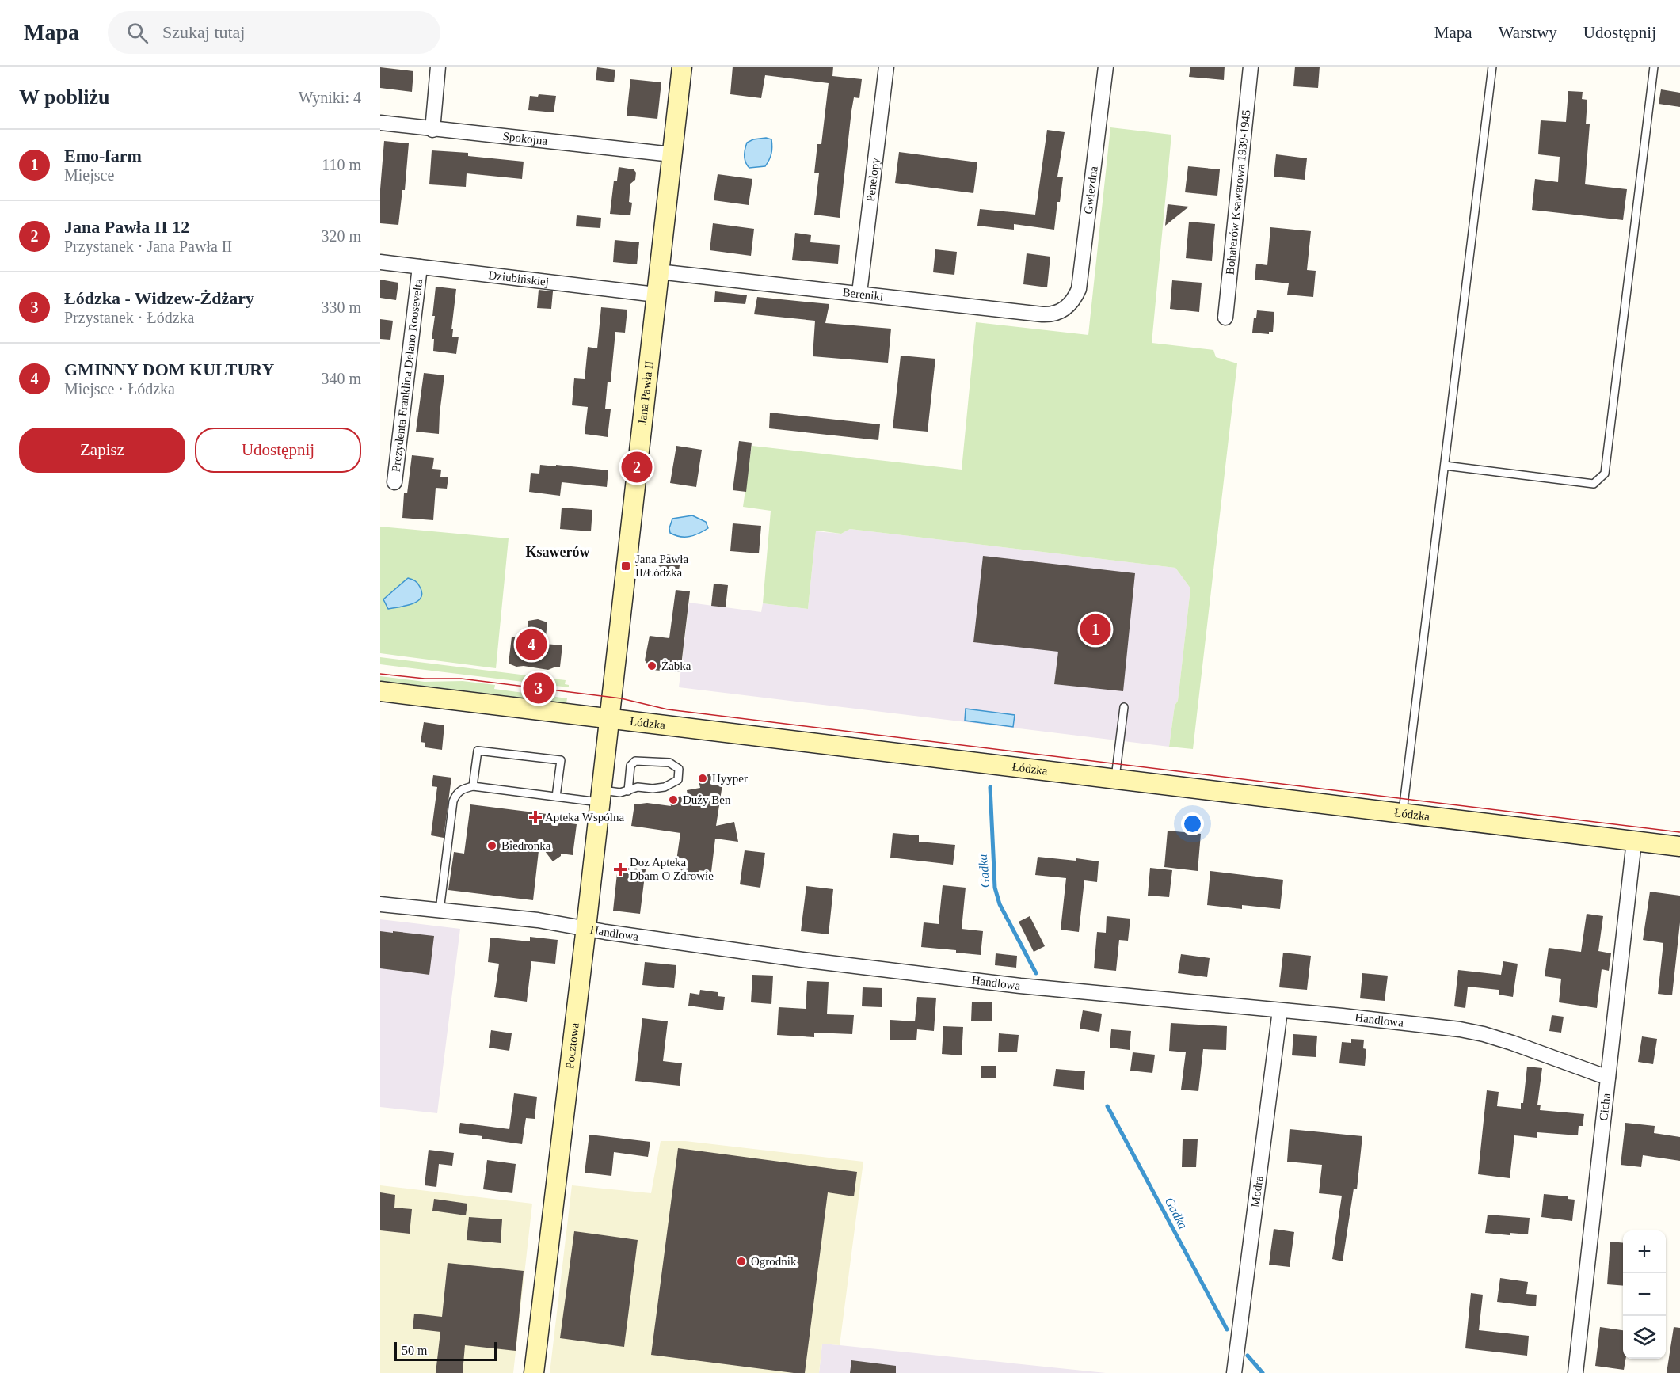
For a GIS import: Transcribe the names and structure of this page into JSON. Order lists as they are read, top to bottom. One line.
{"streets":{"main road":["Jana Pawła II","Łódzka","Pocztowa"],"street":["Spokojna","Penelopy","Gwiezdna","Bohaterów Ksawerowa 1939-1945","Dziubińskiej","Bereniki","Prezydenta Franklina Delano Roosevelta","Handlowa","Cicha","Modra"]},"crossings":[["Spokojna","Jana Pawła II"],["Penelopy","Bereniki"],["Gwiezdna","Bereniki"],["Dziubińskiej","Prezydenta Franklina Delano Roosevelta"],["Dziubińskiej","Jana Pawła II"],["Bereniki","Jana Pawła II"],["Jana Pawła II","Łódzka"],["Jana Pawła II","Pocztowa"],["Łódzka","Pocztowa"],["Łódzka","Cicha"],["Handlowa","Pocztowa"],["Handlowa","Cicha"],["Handlowa","Modra"]],"districts":["Ksawerów"],"water":["Gadka"],"places":{"transit":["Jana Pawła II/Łódzka"],"other":["Żabka","Hyyper","Duży Ben","Biedronka","Ogrodnik"],"health":["Apteka Wspólna","Doz Apteka Dbam O Zdrowie"]},"scale_bar":"50 m","page":{"header":"Mapa","search":"Szukaj tutaj","nav":["Mapa","Warstwy","Udostępnij"],"heading":["W pobliżu","Wyniki: 4"],"list":[{"mark":"1","name":"Emo-farm","note":"Miejsce","value":"110 m"},{"mark":"2","name":"Jana Pawła II 12","note":"Przystanek · Jana Pawła II","value":"320 m"},{"mark":"3","name":"Łódzka - Widzew-Żdżary","note":"Przystanek · Łódzka","value":"330 m"},{"mark":"4","name":"GMINNY DOM KULTURY","note":"Miejsce · Łódzka","value":"340 m"}],"buttons":["Zapisz","Udostępnij"],"pins":["2","1","4","3"],"map_buttons":["+","−"],"scale":"50 m"}}
